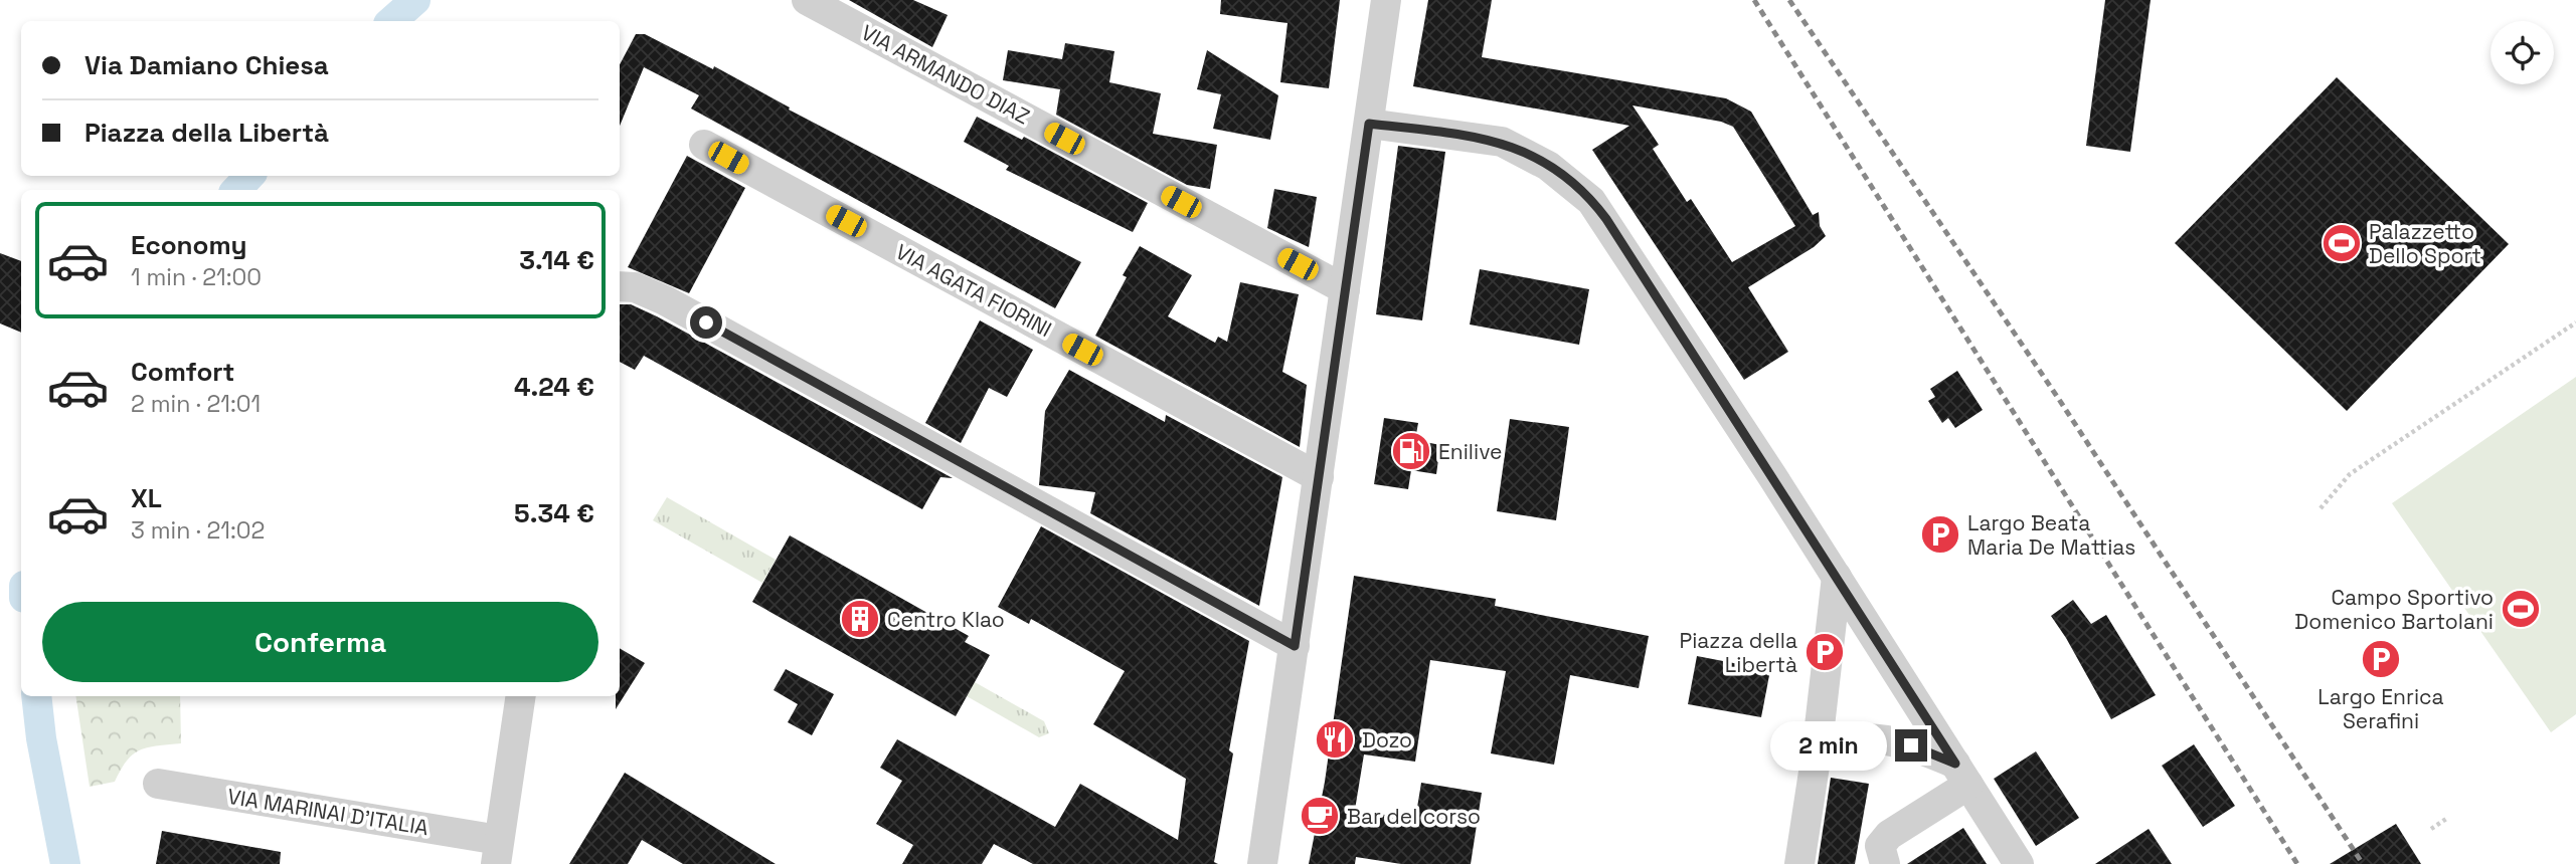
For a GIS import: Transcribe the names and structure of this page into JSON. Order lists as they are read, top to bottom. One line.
{"streets":{"street":["VIA ARMANDO DIAZ","VIA AGATA FIORINI","VIA MARINAI D'ITALIA"]},"places":{"sports":["Palazzetto Dello Sport","Campo Sportivo Domenico Bartolani"],"fuel station":["Enilive"],"parking":["Largo Beata Maria De Mattias","Piazza della Libertà","Largo Enrica Serafini"],"building":["Centro Klao"],"restaurant":["Dozo"],"cafe":["Bar del corso"]},"page":{"banner":["Via Damiano Chiesa","Piazza della Libertà"],"list":[{"name":"Economy","note":"1 min · 21:00","value":"3.14 €"},{"name":"Comfort","note":"2 min · 21:01","value":"4.24 €"},{"name":"XL","note":"3 min · 21:02","value":"5.34 €"}],"buttons":"Conferma","bubble":"2 min"}}
